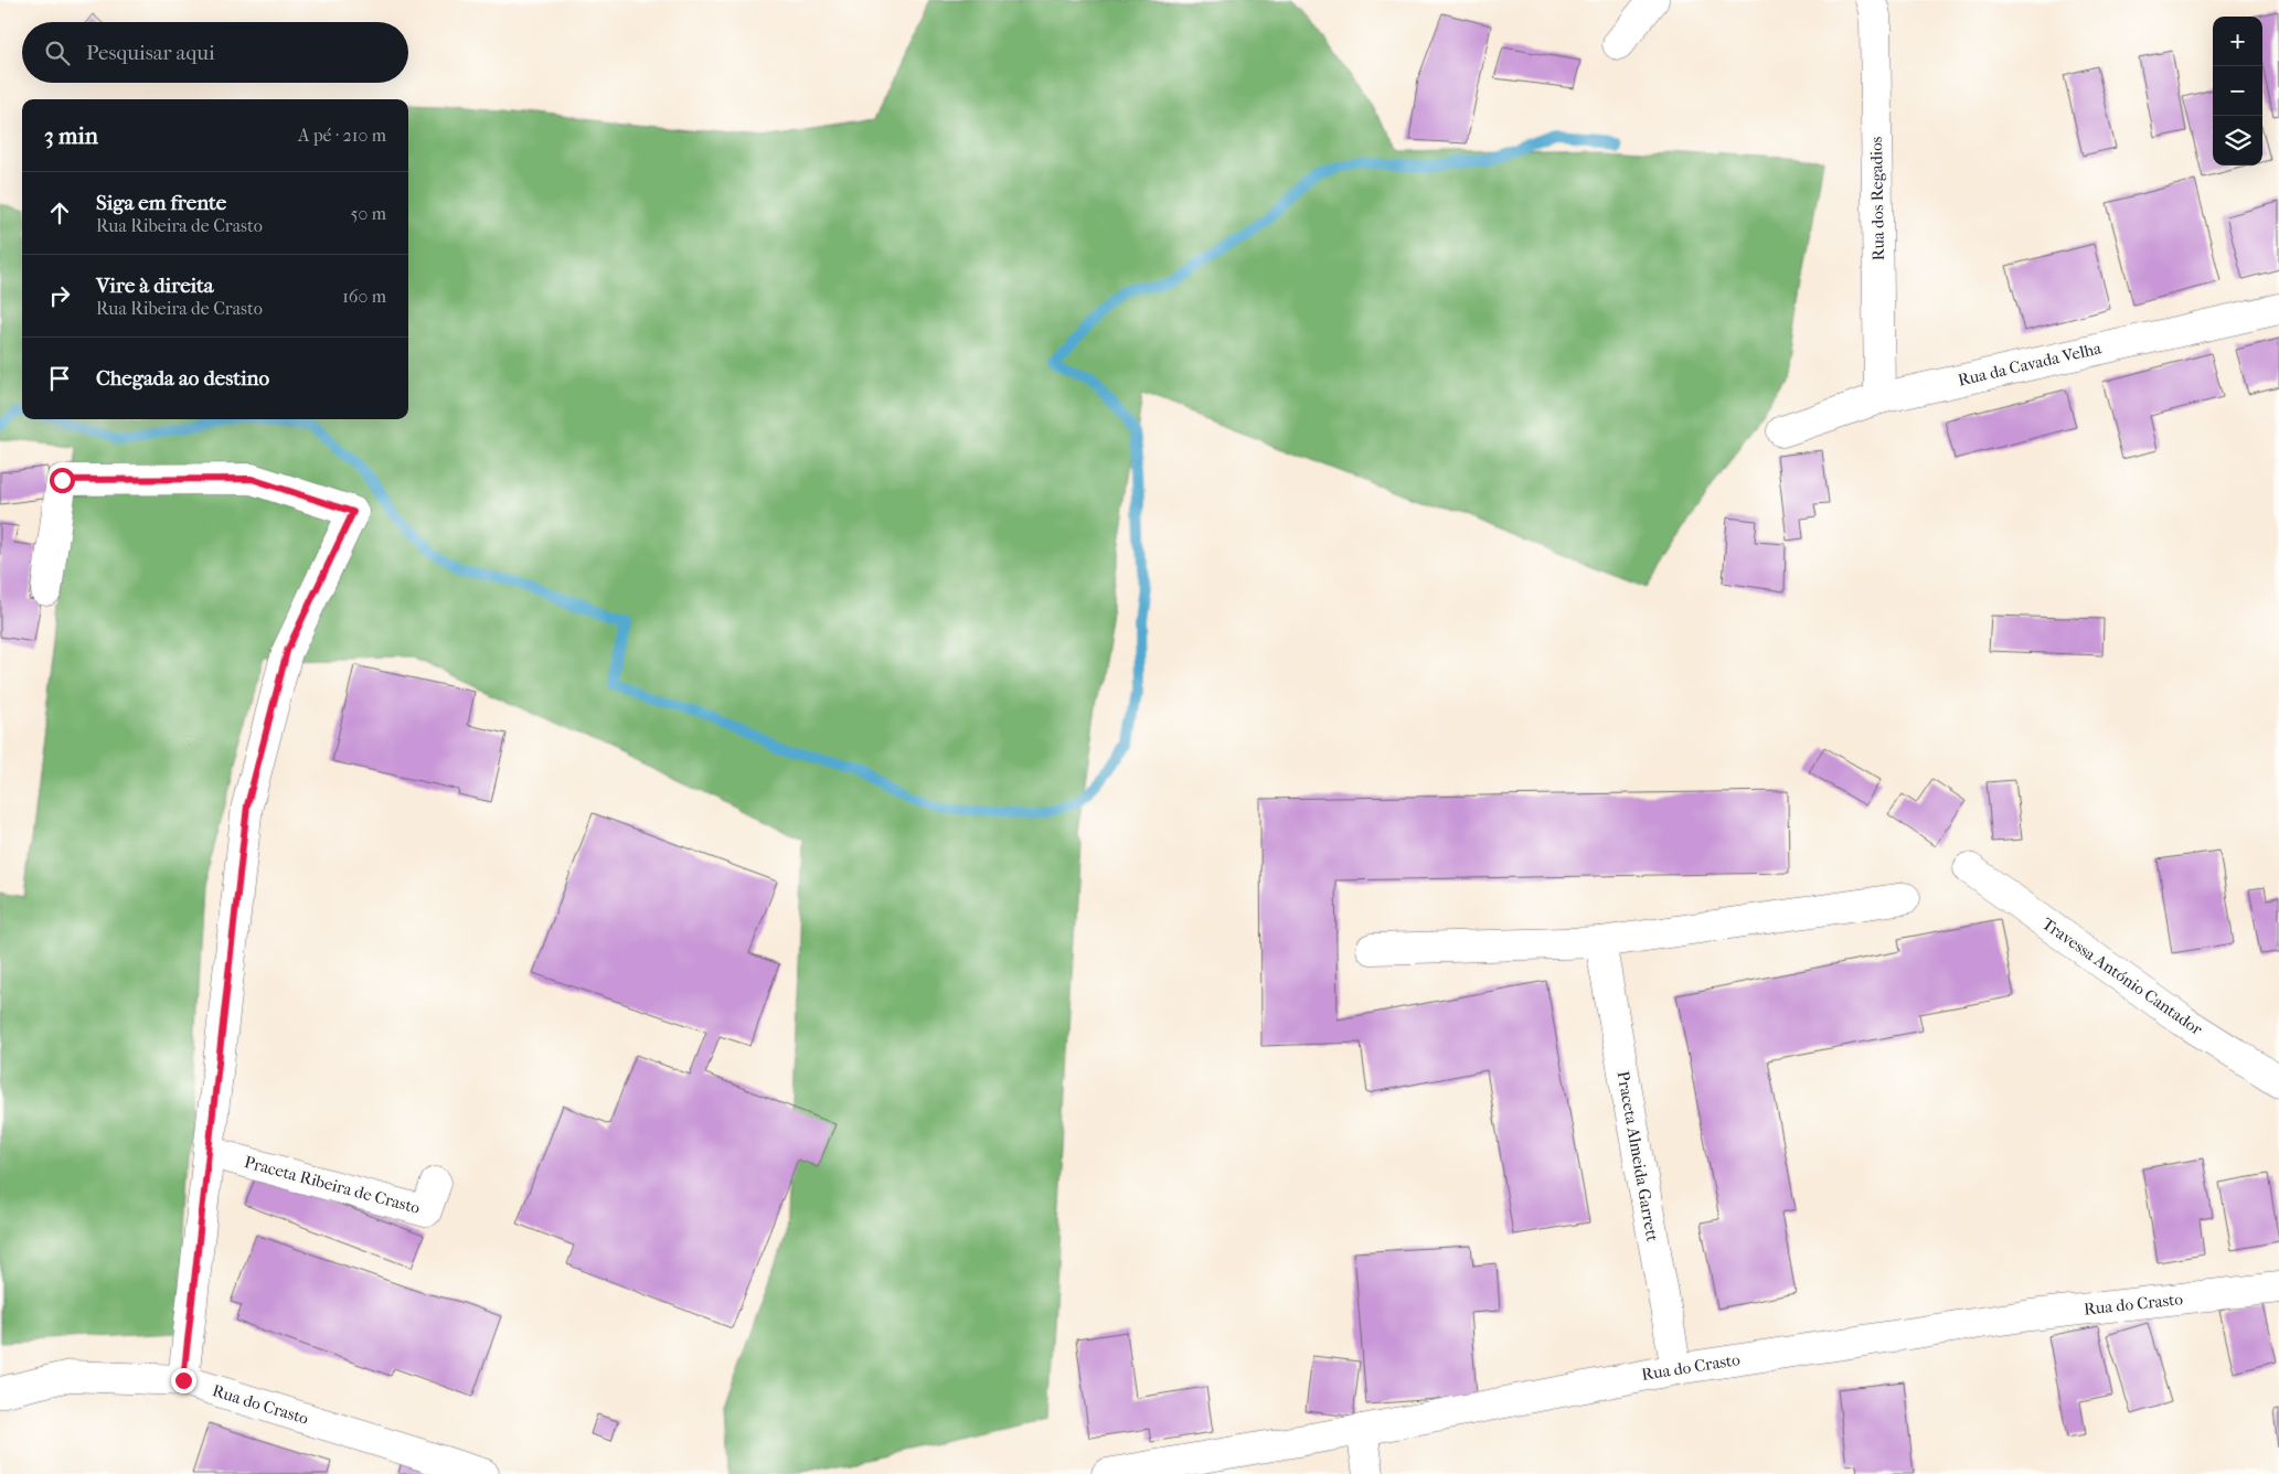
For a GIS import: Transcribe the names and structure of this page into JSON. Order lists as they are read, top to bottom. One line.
{"streets":{"street":["Rua dos Regadios","Rua da Cavada Velha","Travessa António Cantador","Praceta Almeida Garrett","Praceta Ribeira de Crasto","Rua do Crasto"]},"crossings":[["Rua dos Regadios","Rua da Cavada Velha"],["Praceta Almeida Garrett","Rua do Crasto"]],"page":{"map_buttons":["+","−"],"search":"Pesquisar aqui","heading":["3 min","A pé · 210 m"],"list":[["Siga em frente","Rua Ribeira de Crasto","50 m"],["Vire à direita","Rua Ribeira de Crasto","160 m"],"Chegada ao destino"]}}
